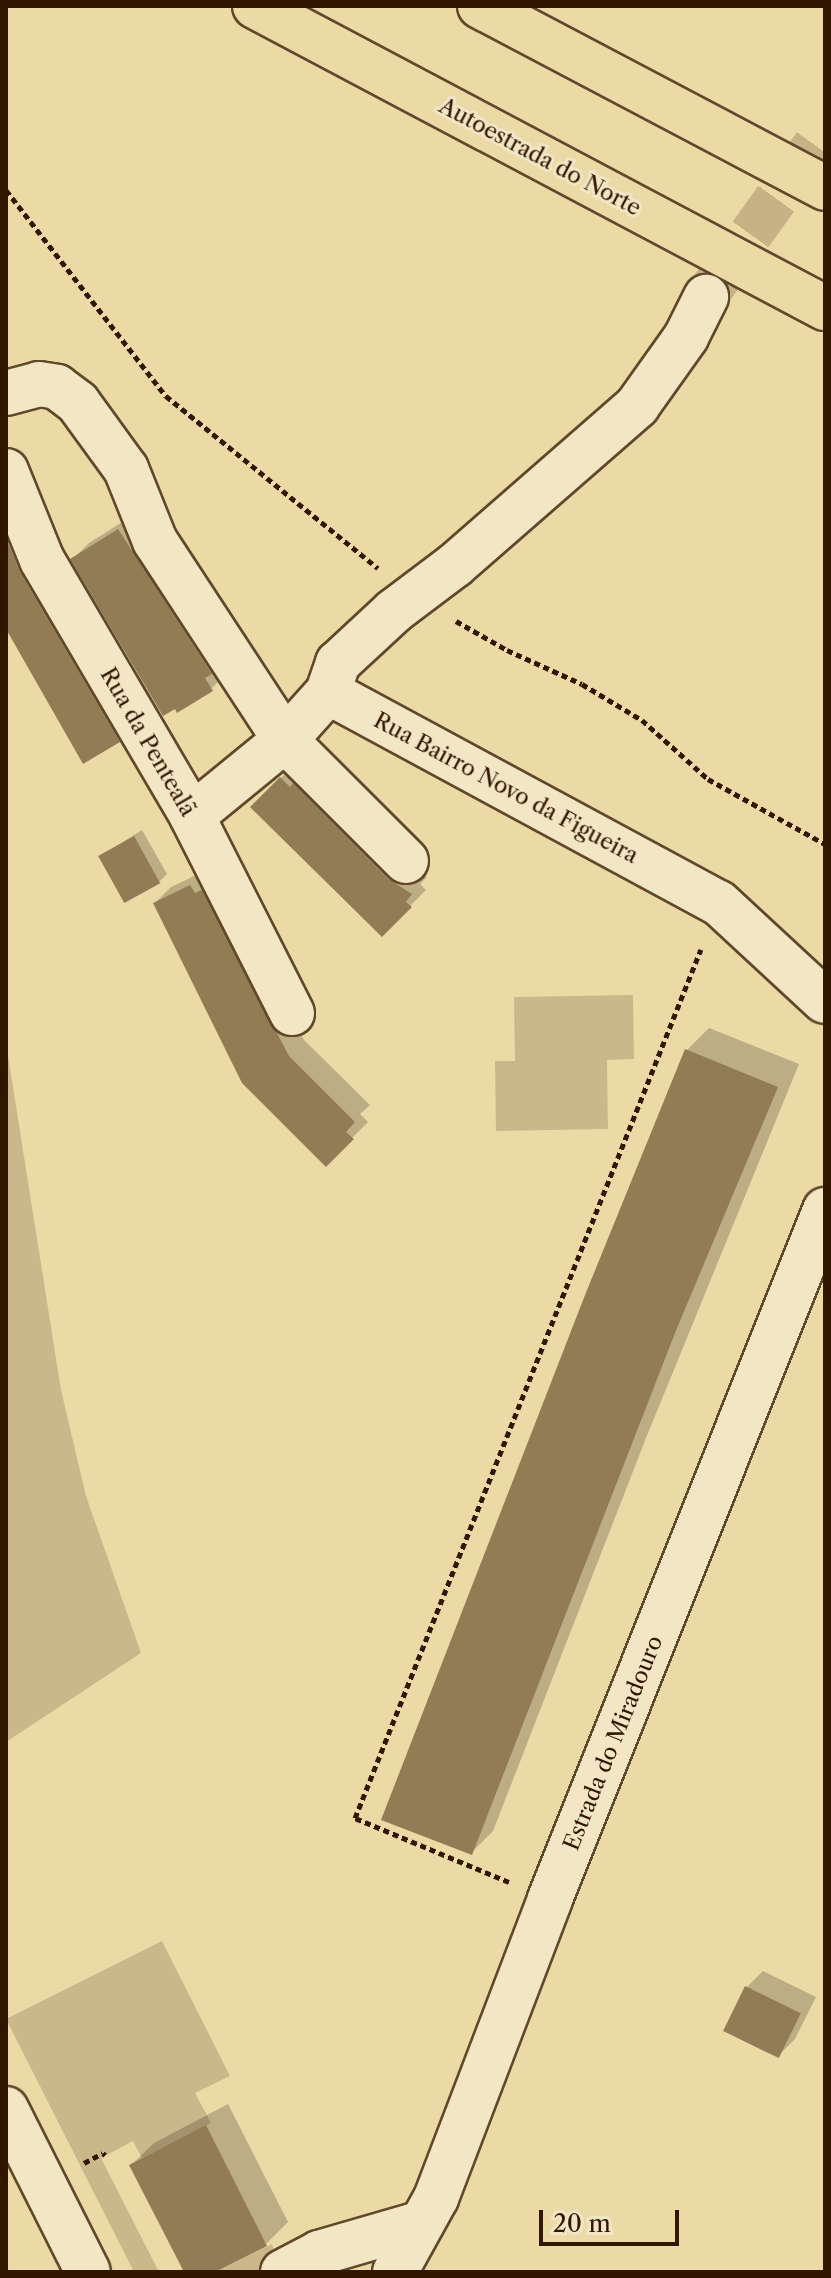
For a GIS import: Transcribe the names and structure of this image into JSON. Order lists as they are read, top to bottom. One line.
{"streets":{"highway":["Autoestrada do Norte"],"street":["Rua da Pentealã","Rua Bairro Novo da Figueira","Estrada do Miradouro"]},"scale_bar":"20 m"}
